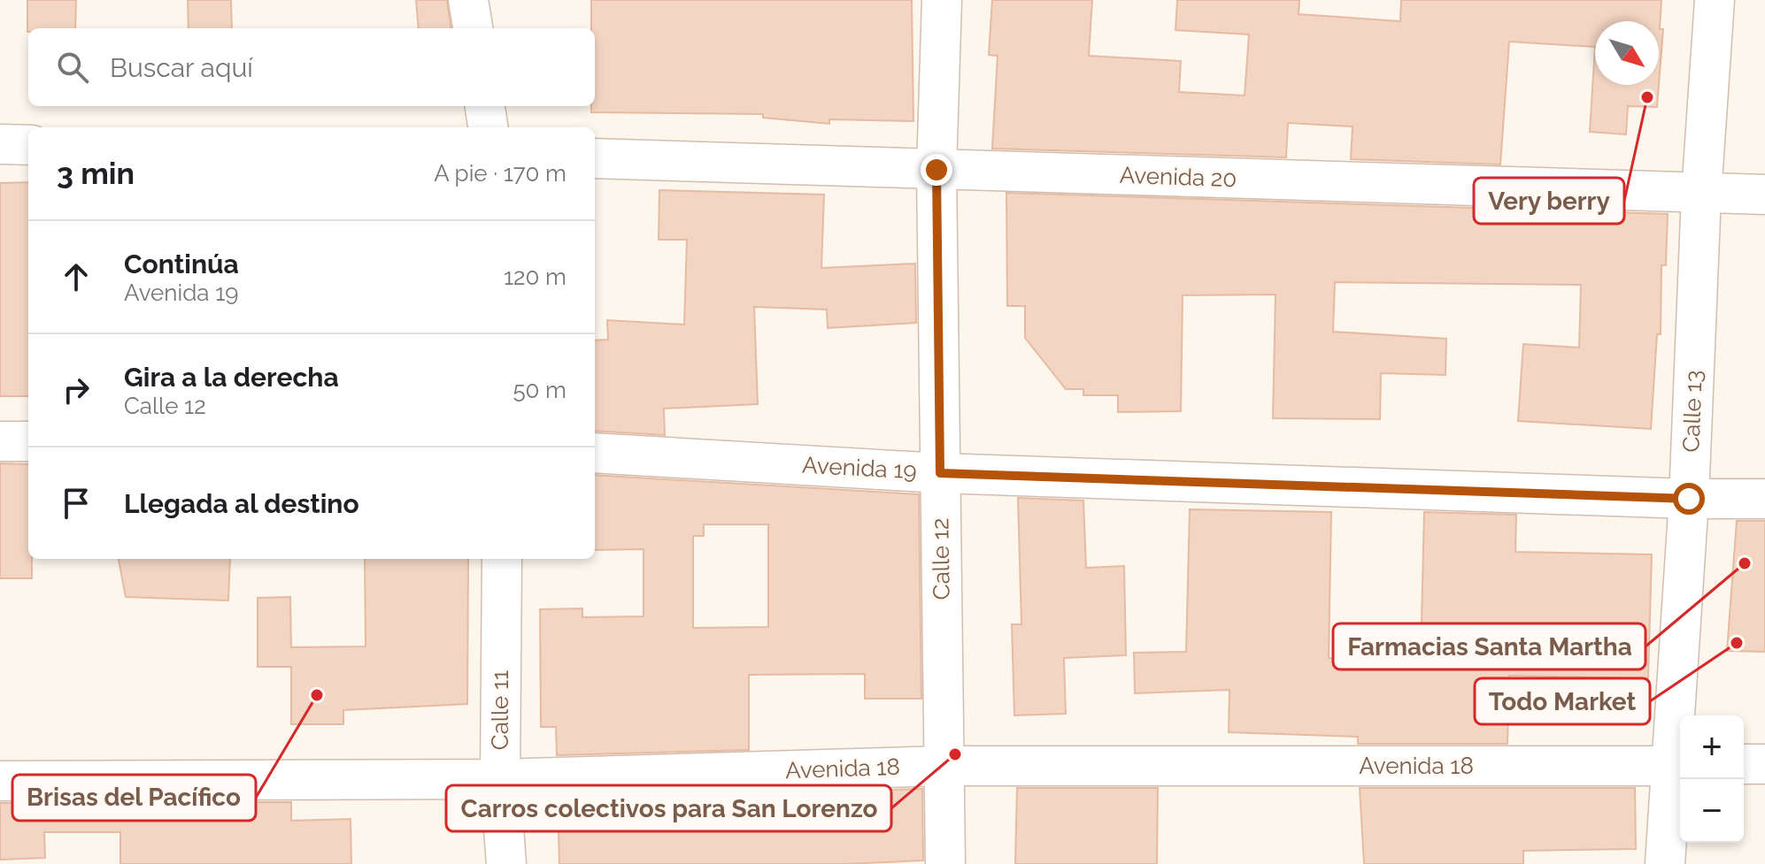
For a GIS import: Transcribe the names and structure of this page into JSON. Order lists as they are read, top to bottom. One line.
{"streets":{"street":["Avenida 20","Calle 13","Avenida 19","Calle 12","Calle 11","Avenida 18"]},"crossings":[["Avenida 20","Calle 13"],["Avenida 20","Calle 12"],["Calle 13","Avenida 19"],["Calle 13","Avenida 18"],["Avenida 19","Calle 12"],["Calle 12","Avenida 18"],["Calle 11","Avenida 18"]],"places":["Very berry","Farmacias Santa Martha","Todo Market","Brisas del Pacífico","Carros colectivos para San Lorenzo"],"north":"bottom right","page":{"search":"Buscar aquí","heading":["3 min","A pie · 170 m"],"list":[["Continúa","Avenida 19","120 m"],["Gira a la derecha","Calle 12","50 m"],"Llegada al destino"],"map_buttons":["+","−"]}}
